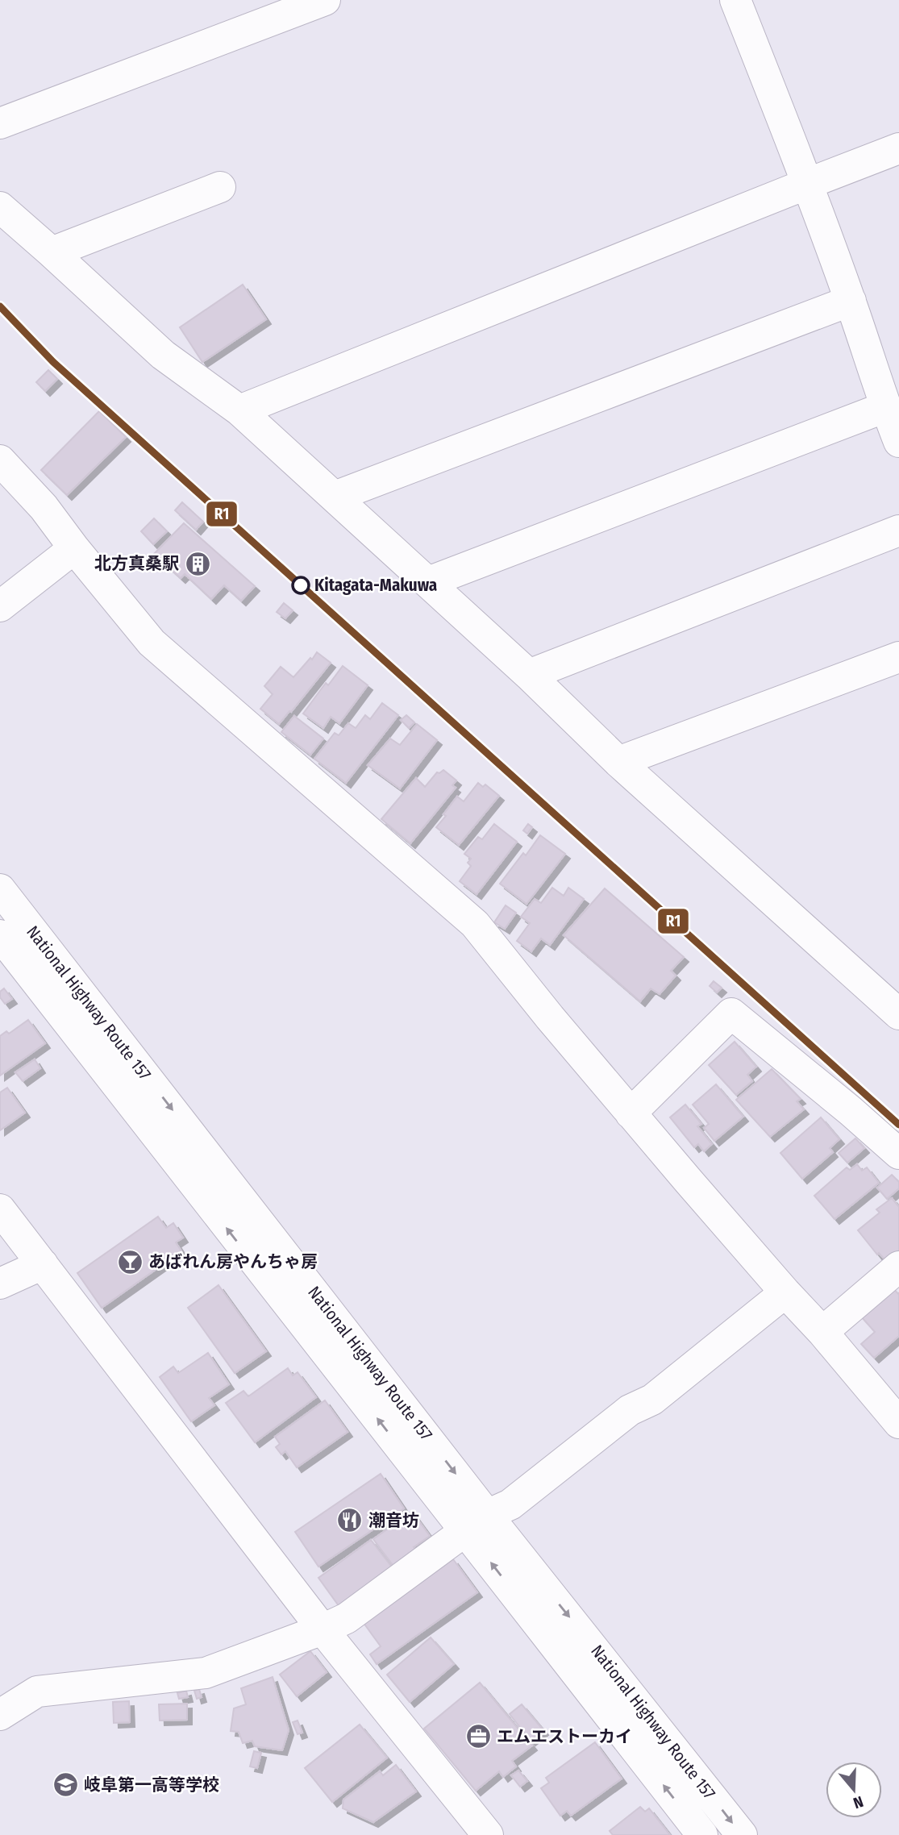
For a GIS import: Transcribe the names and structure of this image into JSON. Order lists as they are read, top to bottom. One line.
{"streets":{"main road":["National Highway Route 157"]},"places":{"building":["北方真桑駅"],"other":["Kitagata-Makuwa"],"bar":["あばれん房やんちゃ房"],"restaurant":["潮音坊"],"office":["エムエストーカイ"],"school or university":["岐阜第一高等学校"]},"lines":["transit line R1"],"north":"bottom"}
